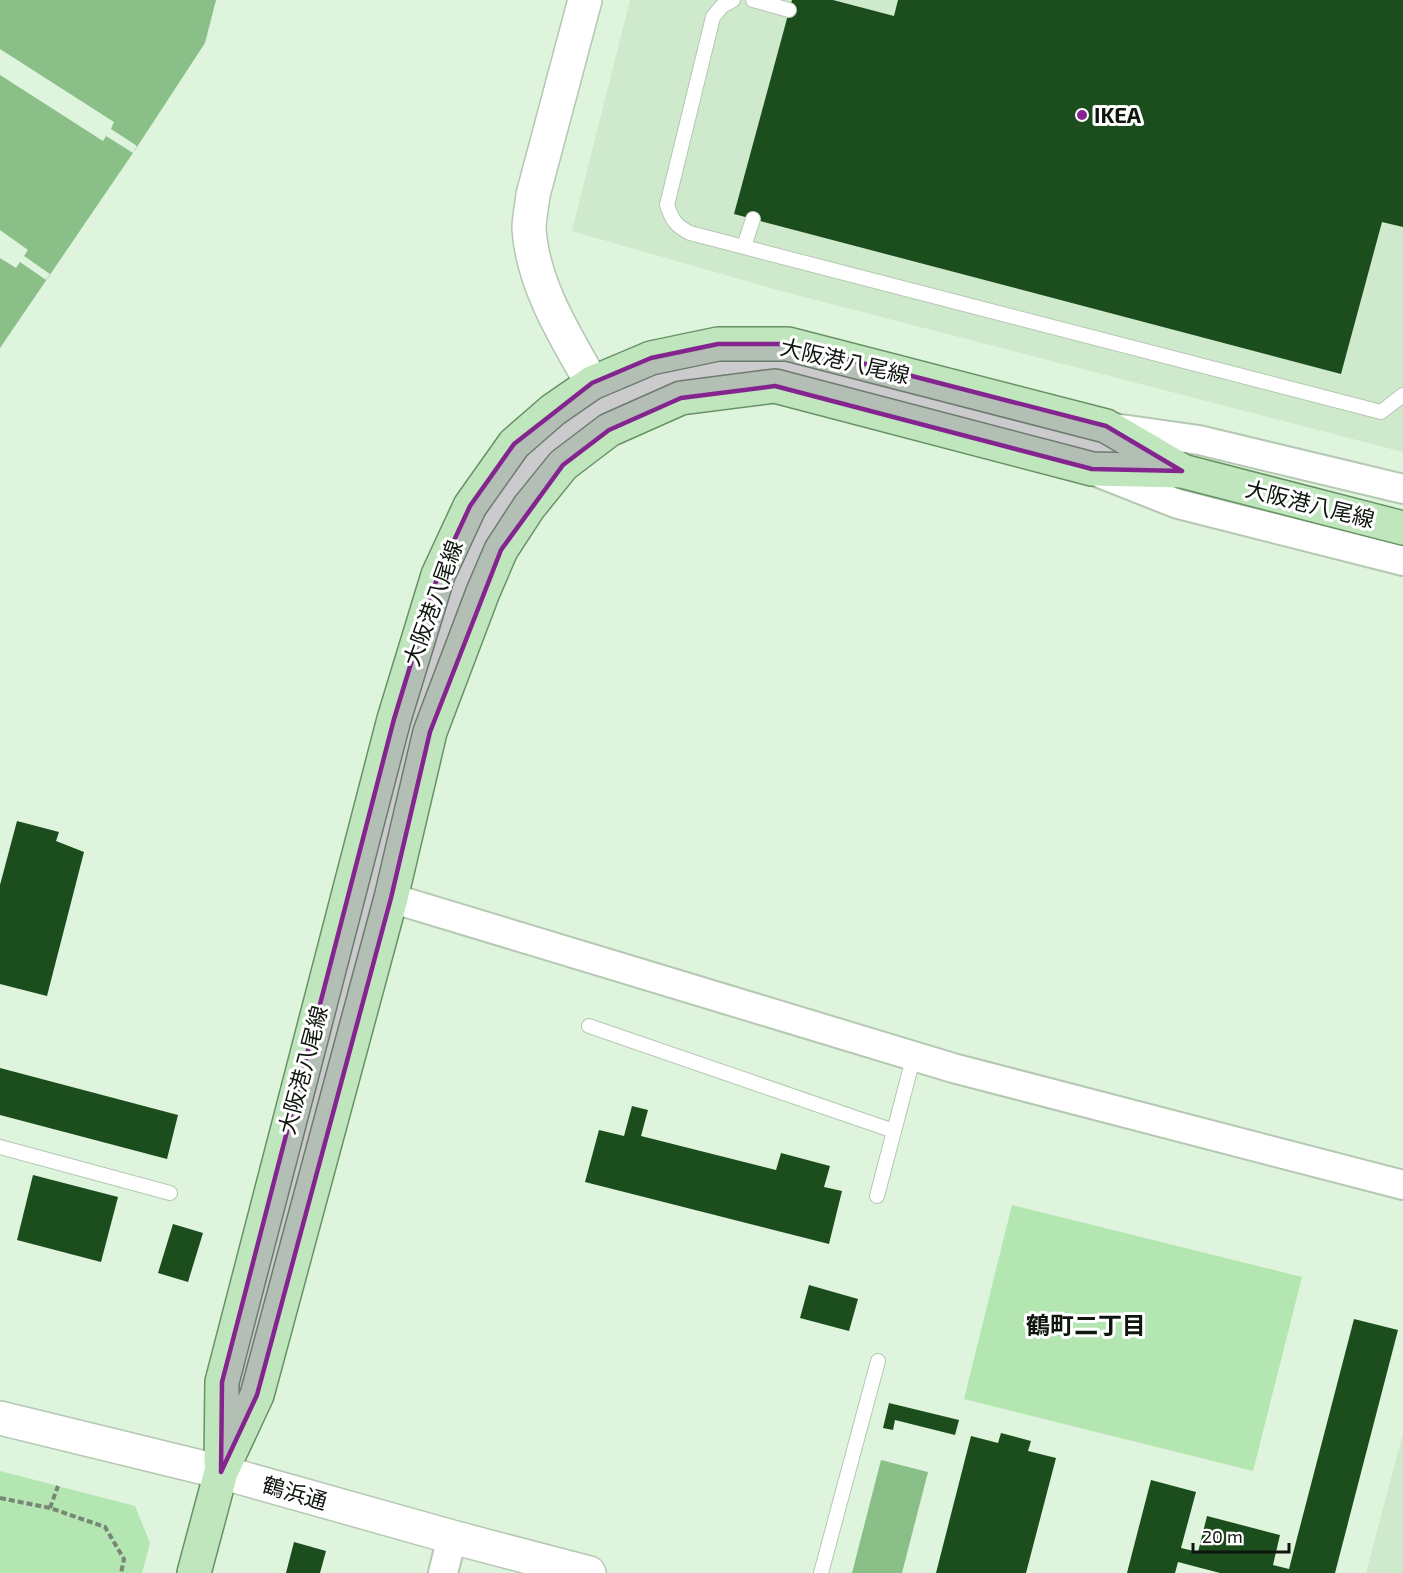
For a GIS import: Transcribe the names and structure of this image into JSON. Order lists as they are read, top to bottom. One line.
{"streets":{"main road":["大阪港八尾線"],"street":["鶴浜通"]},"crossings":[["大阪港八尾線","鶴浜通"]],"districts":["鶴町二丁目"],"places":["IKEA"],"scale_bar":"20 m"}
